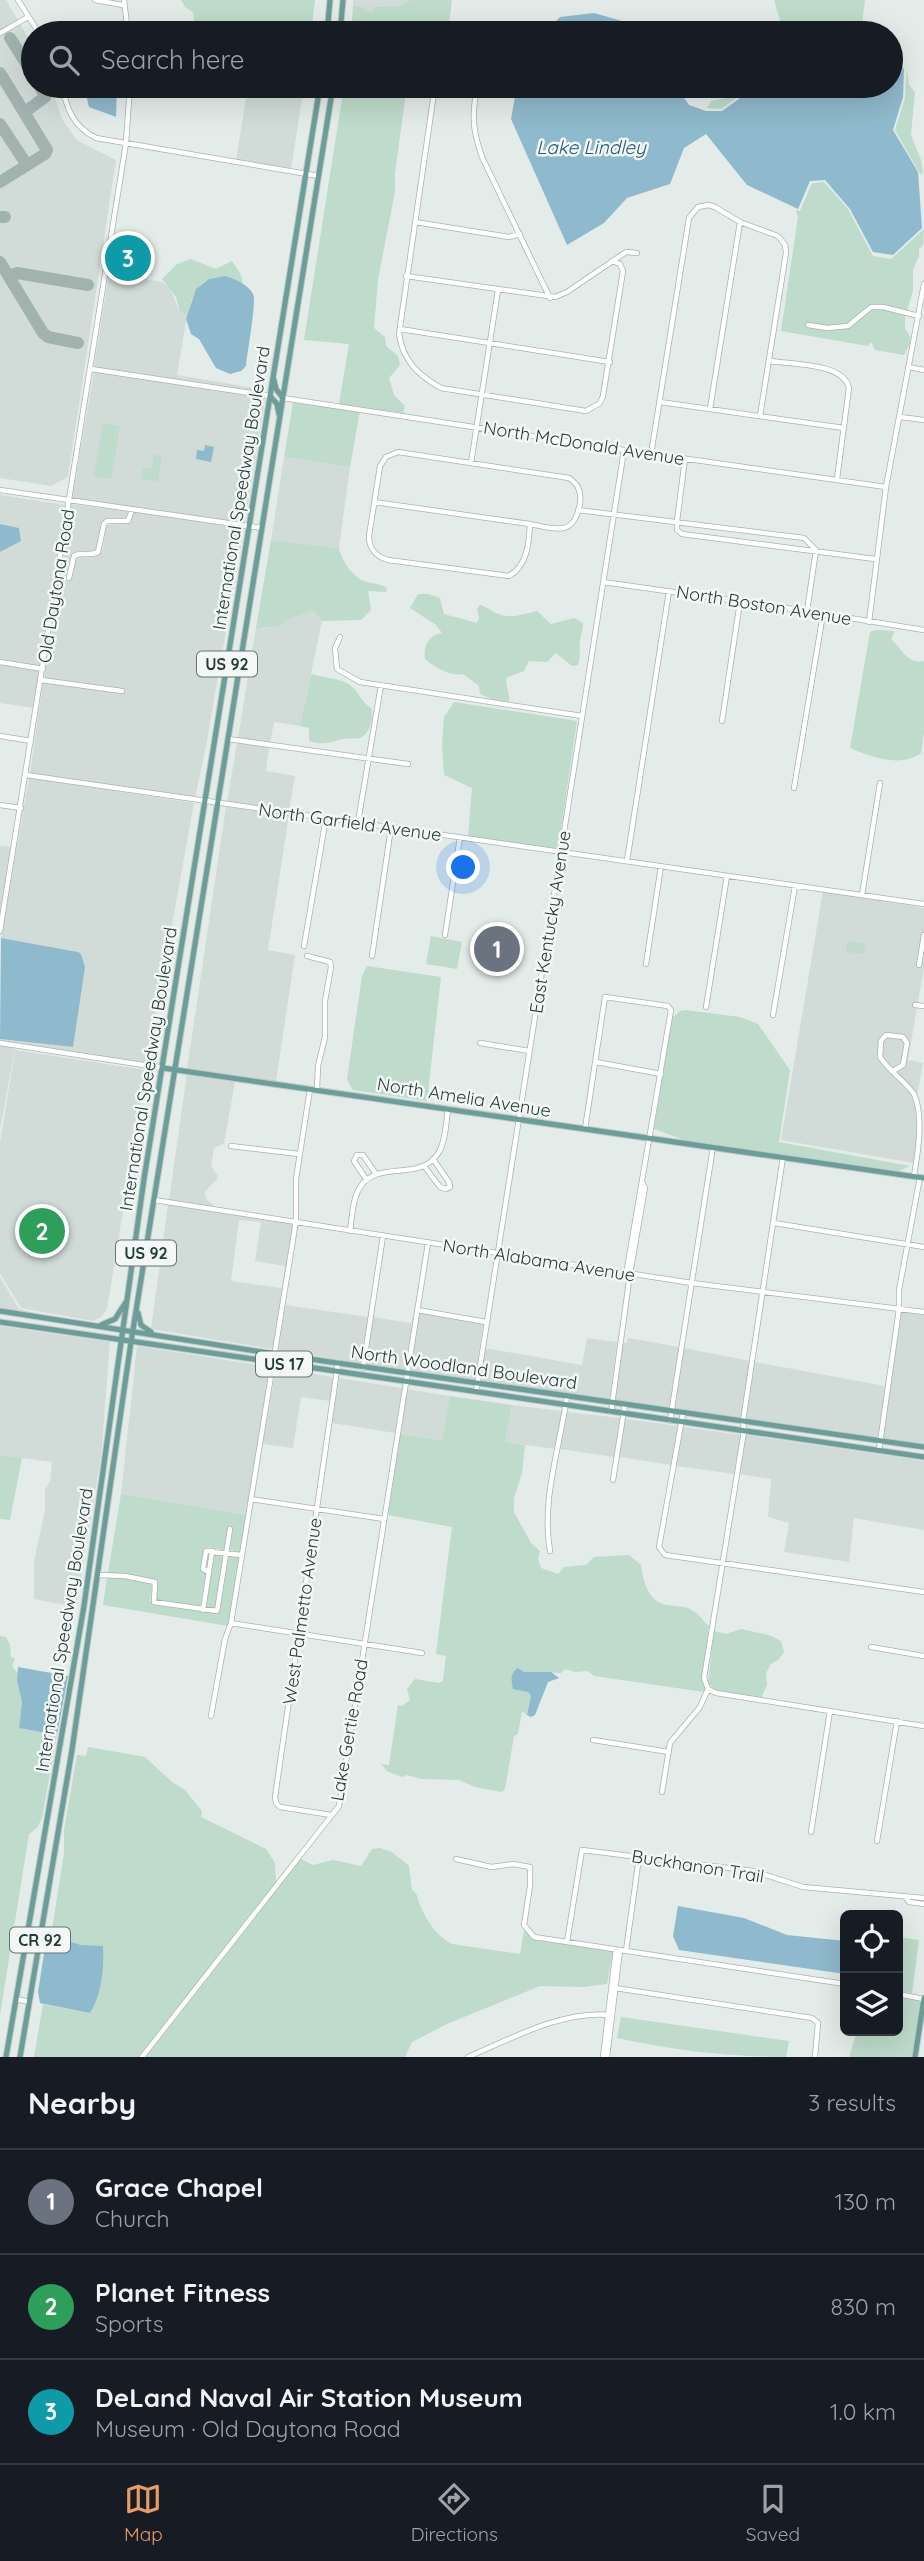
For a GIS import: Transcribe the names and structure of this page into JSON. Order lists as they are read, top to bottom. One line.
{"streets":{"main road":["International Speedway Boulevard","US 92","North Amelia Avenue","US 17","North Woodland Boulevard","CR 92"],"street":["North McDonald Avenue","Old Daytona Road","North Boston Avenue","North Garfield Avenue","East Kentucky Avenue","North Alabama Avenue","West Palmetto Avenue","Lake Gertie Road","Buckhanon Trail"]},"crossings":[["North McDonald Avenue","International Speedway Boulevard"],["North McDonald Avenue","East Kentucky Avenue"],["International Speedway Boulevard","North Garfield Avenue"],["International Speedway Boulevard","North Amelia Avenue"],["International Speedway Boulevard","North Alabama Avenue"],["International Speedway Boulevard","North Woodland Boulevard"],["Old Daytona Road","North Garfield Avenue"],["North Boston Avenue","East Kentucky Avenue"],["North Garfield Avenue","East Kentucky Avenue"],["East Kentucky Avenue","North Amelia Avenue"],["East Kentucky Avenue","North Alabama Avenue"],["East Kentucky Avenue","North Woodland Boulevard"],["North Alabama Avenue","Lake Gertie Road"],["North Woodland Boulevard","West Palmetto Avenue"],["North Woodland Boulevard","Lake Gertie Road"],["West Palmetto Avenue","Lake Gertie Road"]],"water":["Lake Lindley"],"page":{"search":"Search here","pins":["3","1","2"],"heading":["Nearby","3 results"],"list":[{"mark":"1","name":"Grace Chapel","note":"Church","value":"130 m"},{"mark":"2","name":"Planet Fitness","note":"Sports","value":"830 m"},{"mark":"3","name":"DeLand Naval Air Station Museum","note":"Museum · Old Daytona Road","value":"1.0 km"}],"nav":["Map","Directions","Saved"]}}
